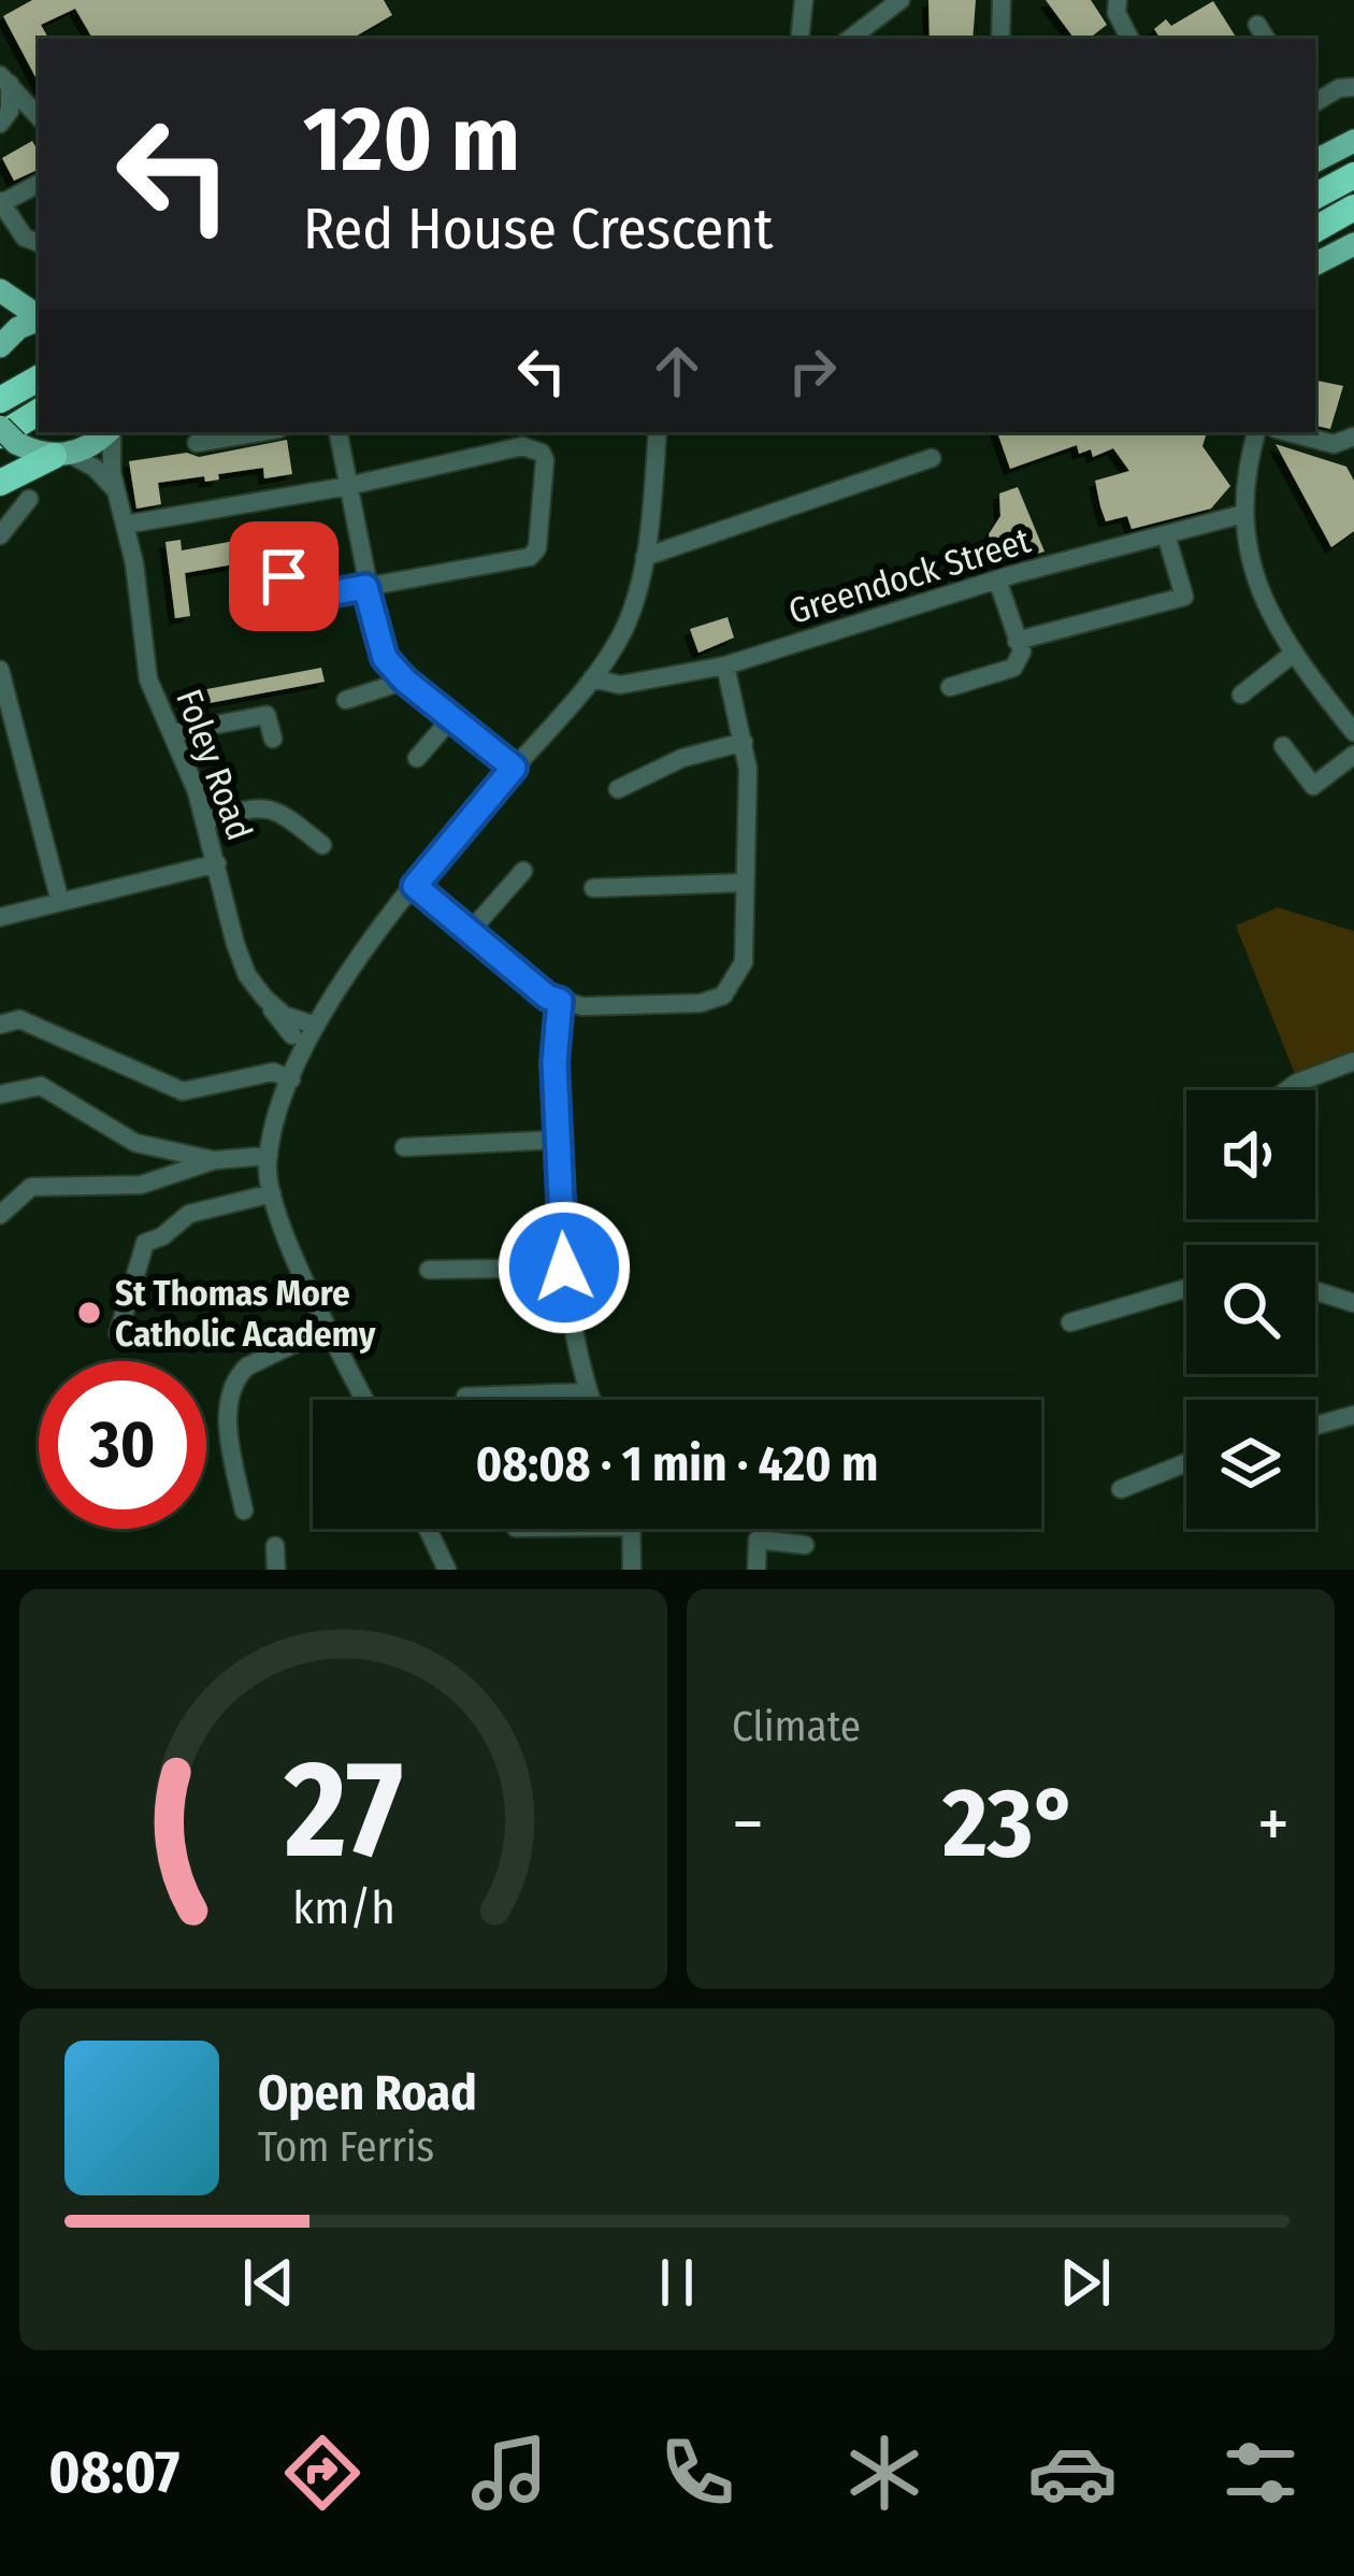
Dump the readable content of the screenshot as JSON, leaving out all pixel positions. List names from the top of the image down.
{
  "streets": {
    "street": ["Greendock Street", "Foley Road"]
  },
  "places": ["St Thomas More Catholic Academy"],
  "page": {
    "turn": ["120 m", "Red House Crescent"],
    "limit": "30",
    "trip": "08:08 · 1 min · 420 m",
    "tile": "Climate",
    "heat": ["−", "23°", "+"],
    "song": ["Open Road", "Tom Ferris"],
    "tabs": "08:07",
    "gauge": ["27", "km/h"]
  }
}
